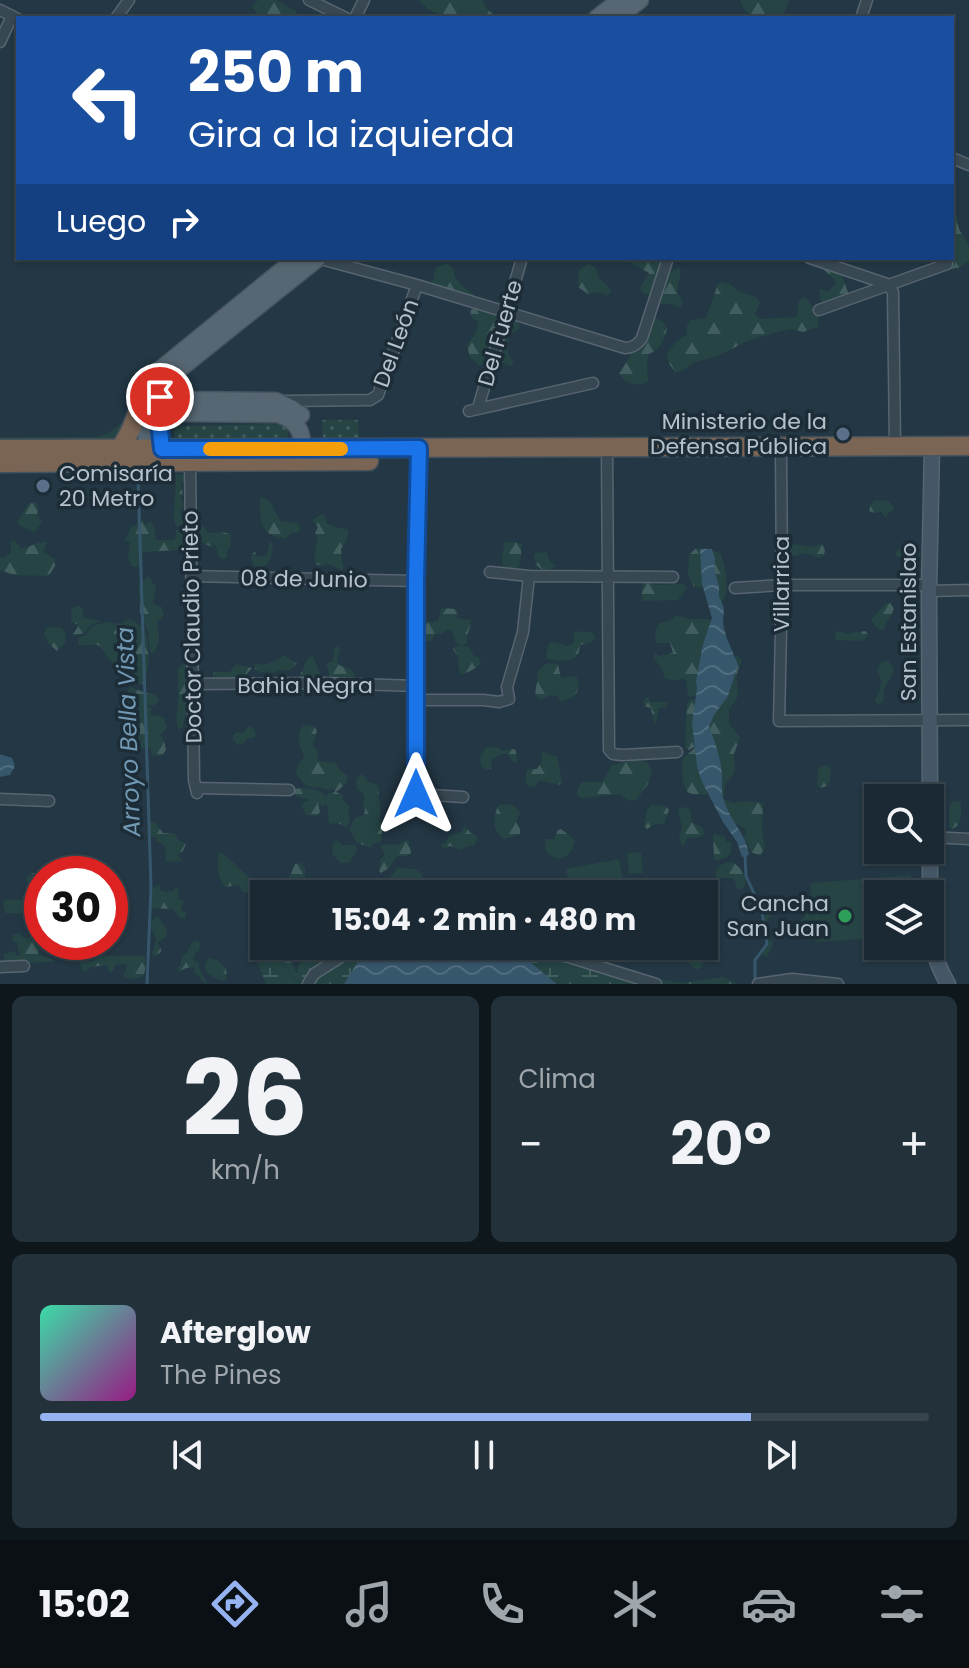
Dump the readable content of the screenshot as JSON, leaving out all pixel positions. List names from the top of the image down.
{
  "streets": {
    "main road": ["San Estanislao"],
    "street": [
      "Del Fuerte",
      "Del León",
      "08 de Junio",
      "Villarrica",
      "Doctor Claudio Prieto",
      "Bahia Negra"
    ]
  },
  "crossings": [
    ["08 de Junio", "Doctor Claudio Prieto"],
    ["Villarrica", "San Estanislao"],
    ["Doctor Claudio Prieto", "Bahia Negra"]
  ],
  "water": ["Arroyo Bella Vista"],
  "places": ["Ministerio de la Defensa Pública", "Comisaría 20 Metro", "Cancha San Juan"],
  "page": {
    "turn": ["250 m", "Gira a la izquierda"],
    "then": "Luego",
    "limit": "30",
    "trip": "15:04 · 2 min · 480 m",
    "tile": [
      ["26", "km/h"],
      "Clima"
    ],
    "heat": ["−", "20°", "+"],
    "song": ["Afterglow", "The Pines"],
    "tabs": "15:02"
  }
}
